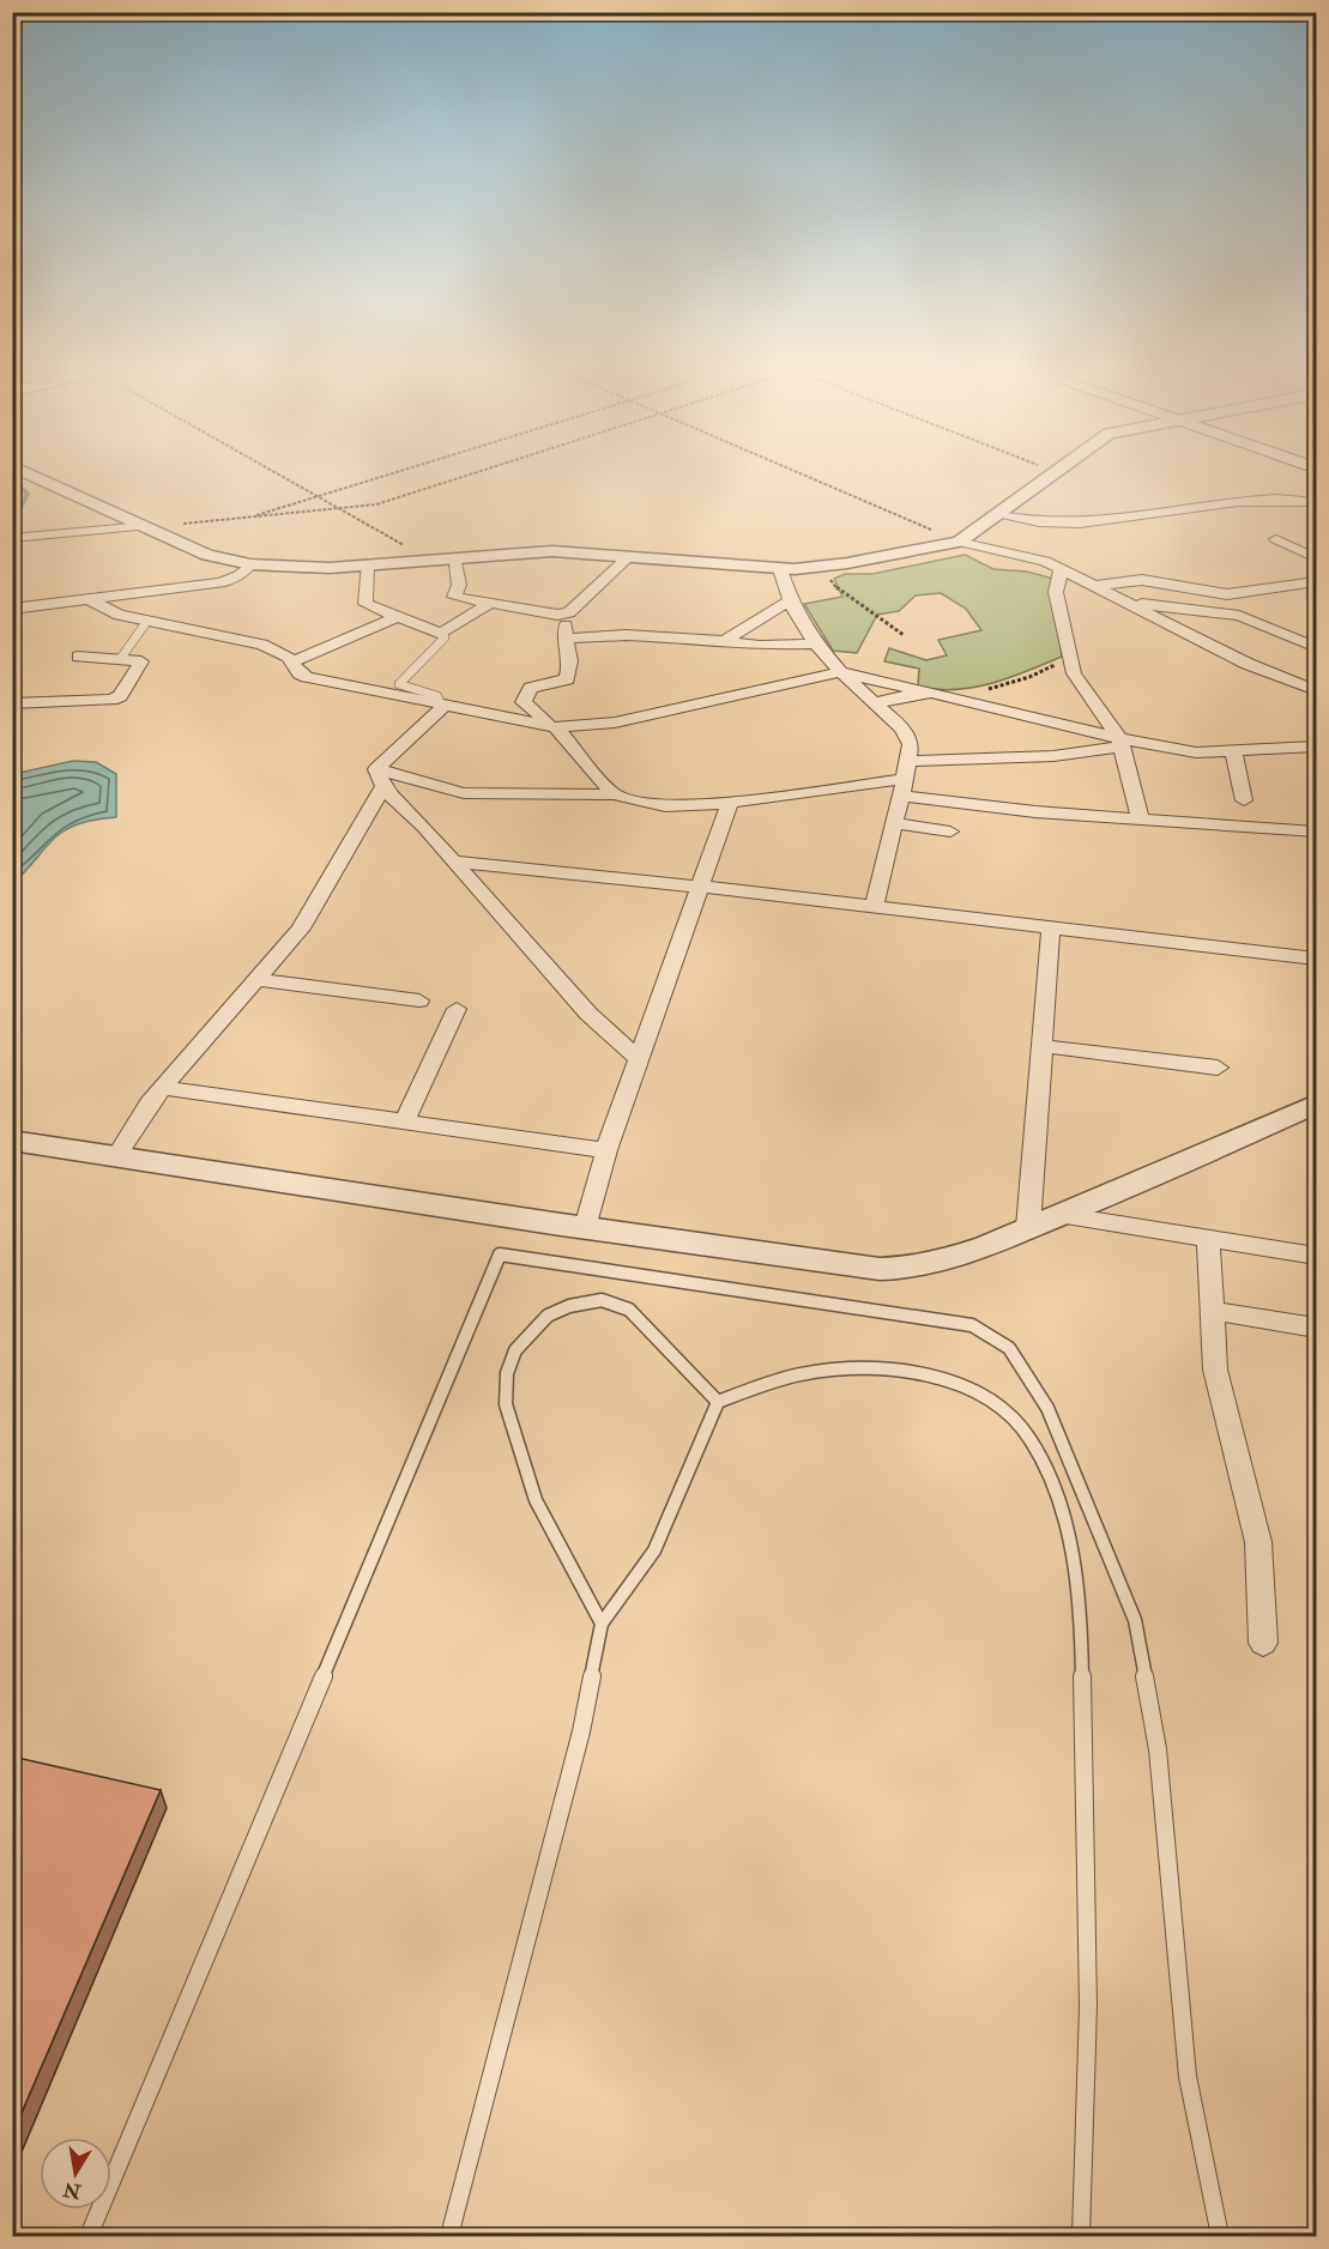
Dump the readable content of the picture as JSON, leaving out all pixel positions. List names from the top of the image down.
{
  "north": "bottom"
}
